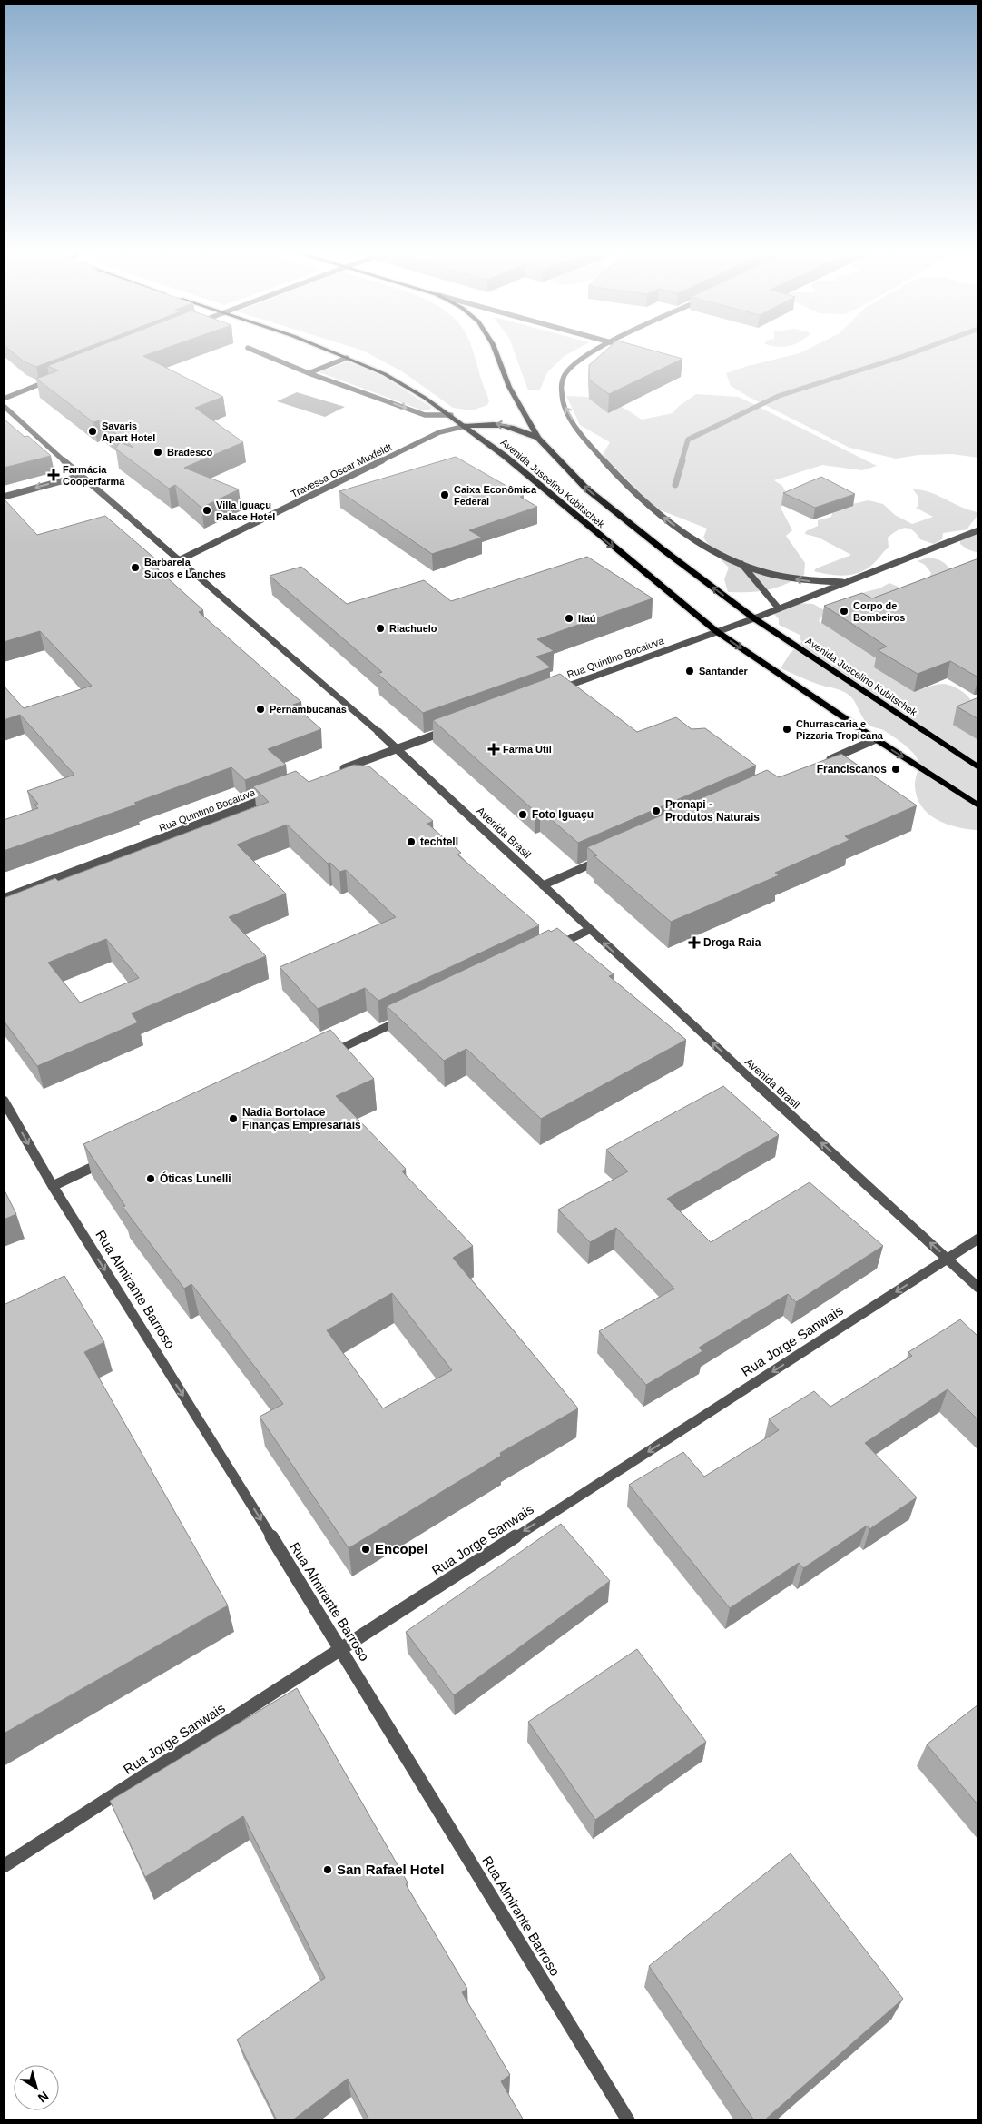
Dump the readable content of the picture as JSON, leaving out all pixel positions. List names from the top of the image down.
{
  "streets": {
    "main road": ["Avenida Juscelino Kubitschek"],
    "street": [
      "Travessa Oscar Muxfeldt",
      "Rua Quintino Bocaiuva",
      "Avenida Brasil",
      "Rua Almirante Barroso",
      "Rua Jorge Sanwais"
    ]
  },
  "crossings": [
    ["Travessa Oscar Muxfeldt", "Avenida Juscelino Kubitschek"],
    ["Travessa Oscar Muxfeldt", "Avenida Brasil"],
    ["Avenida Juscelino Kubitschek", "Rua Quintino Bocaiuva"],
    ["Avenida Brasil", "Rua Jorge Sanwais"],
    ["Rua Almirante Barroso", "Rua Jorge Sanwais"]
  ],
  "one_way": ["Avenida Brasil", "Rua Almirante Barroso", "Rua Jorge Sanwais"],
  "places": {
    "other": [
      "Savaris Apart Hotel",
      "Bradesco",
      "Caixa Econômica Federal",
      "Villa Iguaçu Palace Hotel",
      "Barbarela Sucos e Lanches",
      "Corpo de Bombeiros",
      "Itaú",
      "Riachuelo",
      "Santander",
      "Pernambucanas",
      "Churrascaria e Pizzaria Tropicana",
      "Franciscanos",
      "Pronapi - Produtos Naturais",
      "Foto Iguaçu",
      "techtell",
      "Nadia Bortolace Finanças Empresariais",
      "Óticas Lunelli",
      "Encopel",
      "San Rafael Hotel"
    ],
    "health": ["Farmácia Cooperfarma", "Farma Util", "Droga Raia"]
  },
  "north": "bottom right"
}
